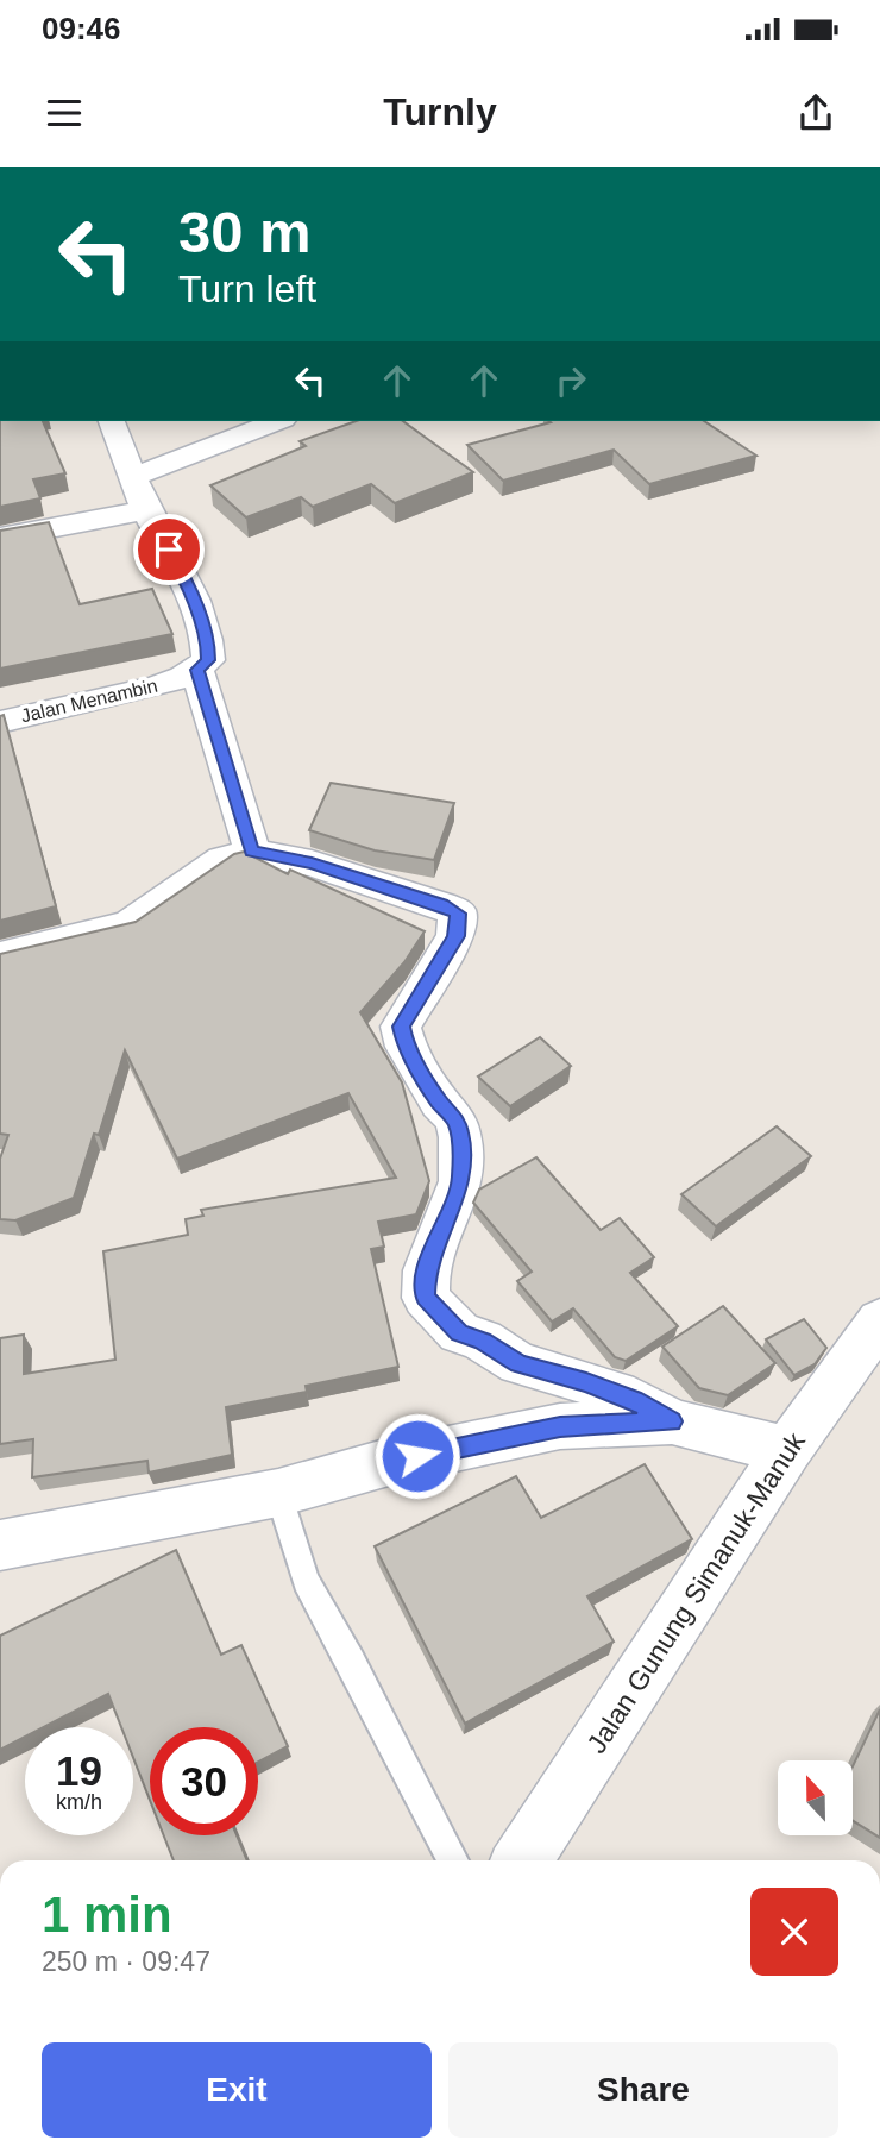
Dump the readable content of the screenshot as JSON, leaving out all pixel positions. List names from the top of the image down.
{
  "streets": {
    "street": ["Jalan Menambin", "Jalan Gunung Simanuk-Manuk"]
  },
  "north": "top",
  "page": {
    "status": "09:46",
    "header": "Turnly",
    "turn": ["30 m", "Turn left"],
    "speed": "19 km/h",
    "limit": "30",
    "heading": ["1 min", "250 m · 09:47"],
    "buttons": ["Exit", "Share"]
  }
}
